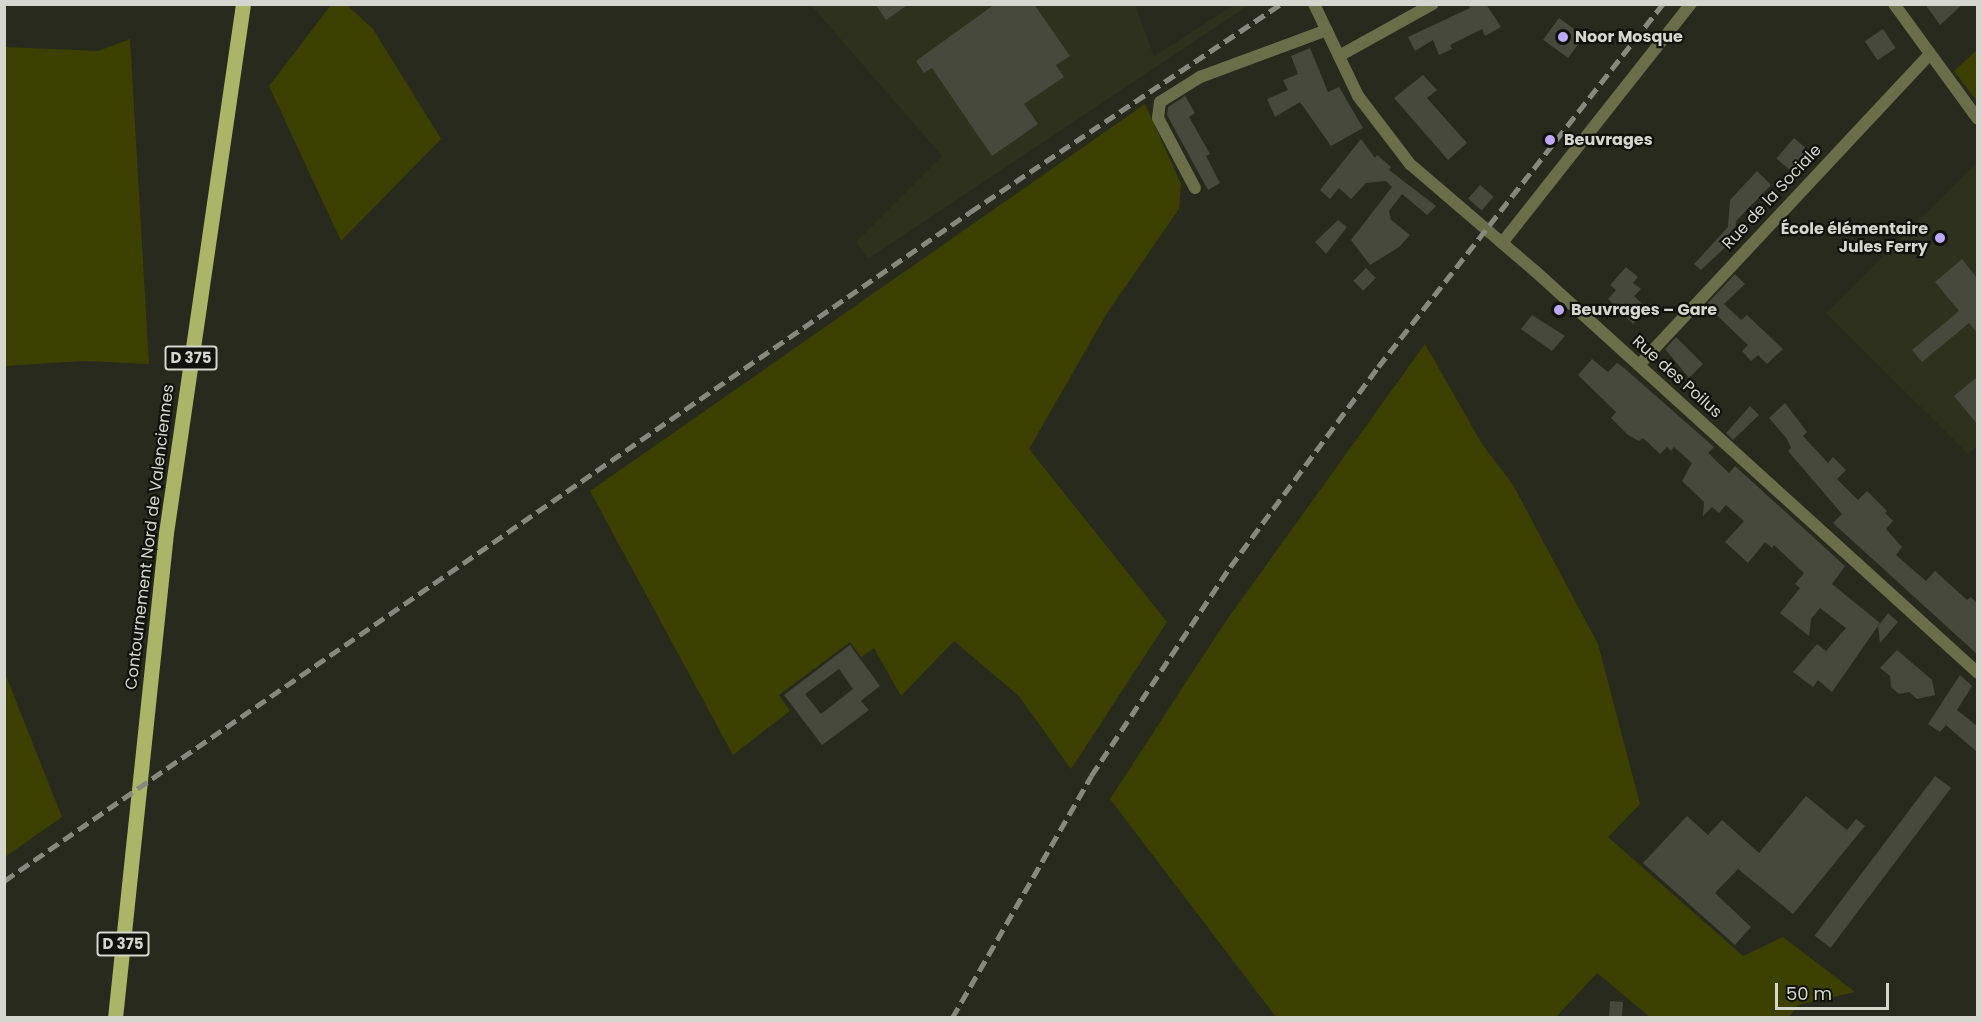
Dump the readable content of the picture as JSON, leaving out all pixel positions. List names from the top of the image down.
{
  "streets": {
    "main road": ["D 375", "Contournement Nord de Valenciennes"],
    "street": ["Rue de la Sociale", "Rue des Poilus"]
  },
  "crossings": [
    ["Rue de la Sociale", "Rue des Poilus"]
  ],
  "places": [
    "Noor Mosque",
    "Beuvrages",
    "École élémentaire Jules Ferry",
    "Beuvrages – Gare"
  ],
  "scale_bar": "50 m"
}
